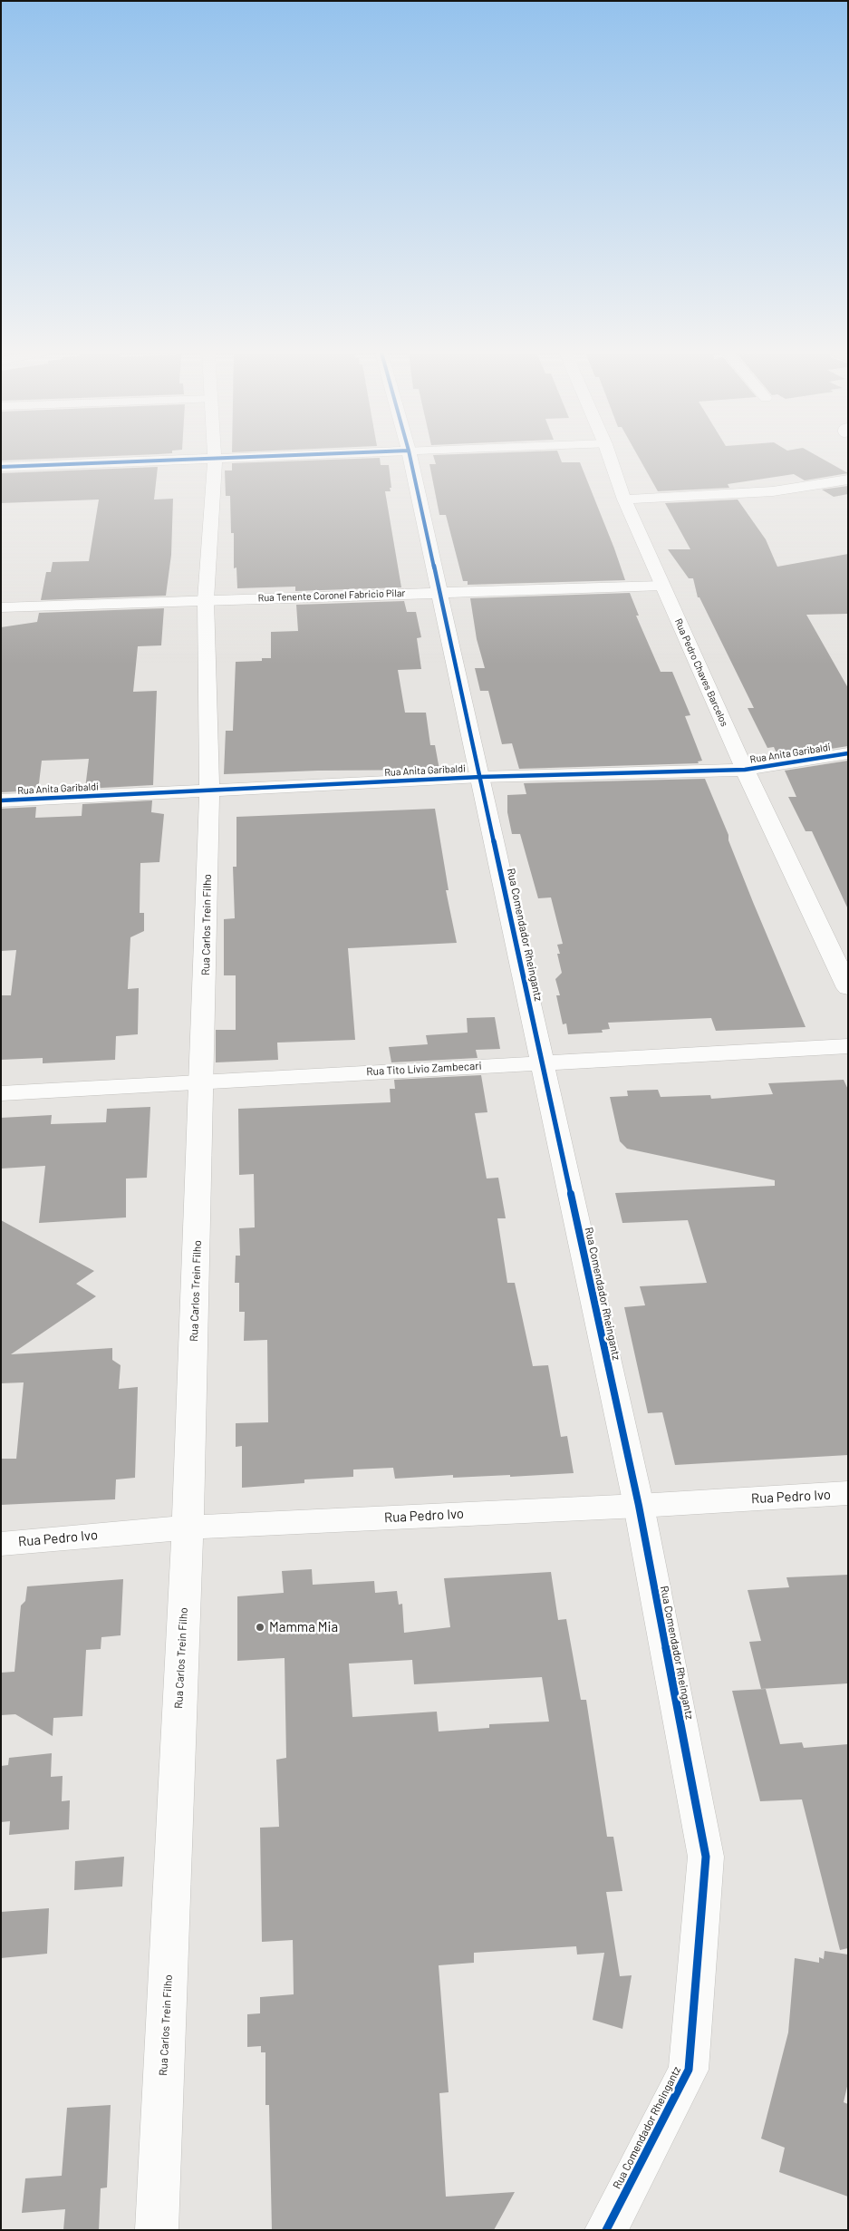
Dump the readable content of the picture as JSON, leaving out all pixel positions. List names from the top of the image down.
{
  "streets": {
    "street": [
      "Rua Tenente Coronel Fabricio Pilar",
      "Rua Pedro Chaves Barcelos",
      "Rua Anita Garibaldi",
      "Rua Carlos Trein Filho",
      "Rua Comendador Rheingantz",
      "Rua Tito Lívio Zambecari",
      "Rua Pedro Ivo"
    ]
  },
  "crossings": [
    ["Rua Tenente Coronel Fabricio Pilar", "Rua Pedro Chaves Barcelos"],
    ["Rua Tenente Coronel Fabricio Pilar", "Rua Carlos Trein Filho"],
    ["Rua Tenente Coronel Fabricio Pilar", "Rua Comendador Rheingantz"],
    ["Rua Pedro Chaves Barcelos", "Rua Anita Garibaldi"],
    ["Rua Anita Garibaldi", "Rua Carlos Trein Filho"],
    ["Rua Anita Garibaldi", "Rua Comendador Rheingantz"],
    ["Rua Carlos Trein Filho", "Rua Tito Lívio Zambecari"],
    ["Rua Carlos Trein Filho", "Rua Pedro Ivo"],
    ["Rua Comendador Rheingantz", "Rua Tito Lívio Zambecari"],
    ["Rua Comendador Rheingantz", "Rua Pedro Ivo"]
  ],
  "places": ["Mamma Mia"]
}
